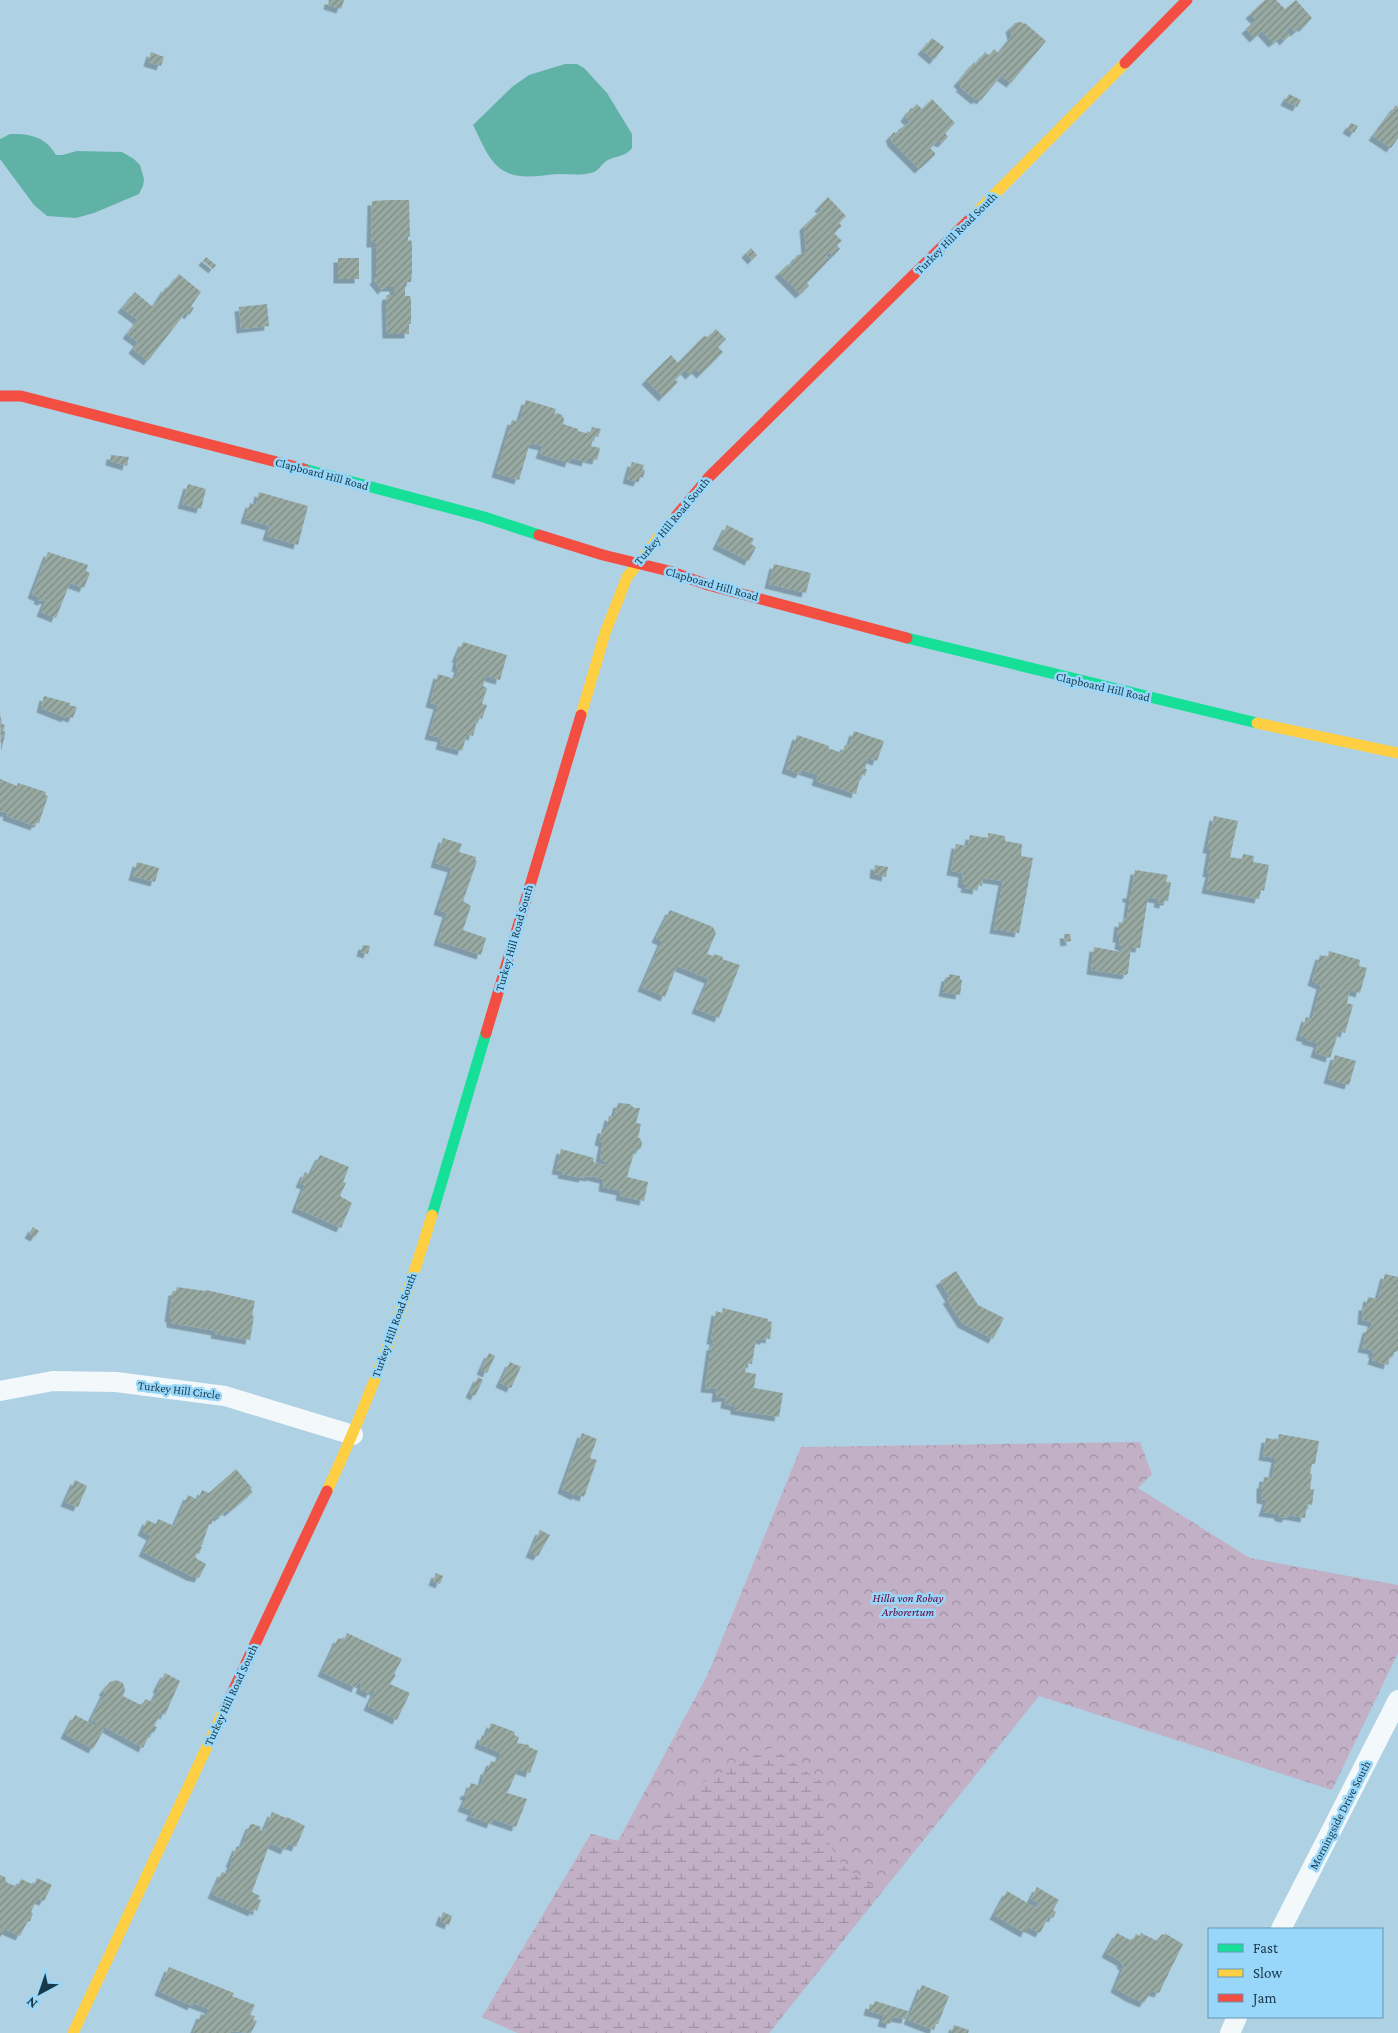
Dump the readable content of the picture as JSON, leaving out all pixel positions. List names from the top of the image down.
{
  "streets": {
    "street": [
      "Turkey Hill Road South",
      "Clapboard Hill Road",
      "Turkey Hill Circle",
      "Morningside Drive South"
    ]
  },
  "crossings": [
    ["Turkey Hill Road South", "Clapboard Hill Road"],
    ["Turkey Hill Road South", "Turkey Hill Circle"]
  ],
  "parks": ["Hilla von Robay Arborertum"],
  "legend": ["Fast", "Slow", "Jam"],
  "north": "bottom left"
}
